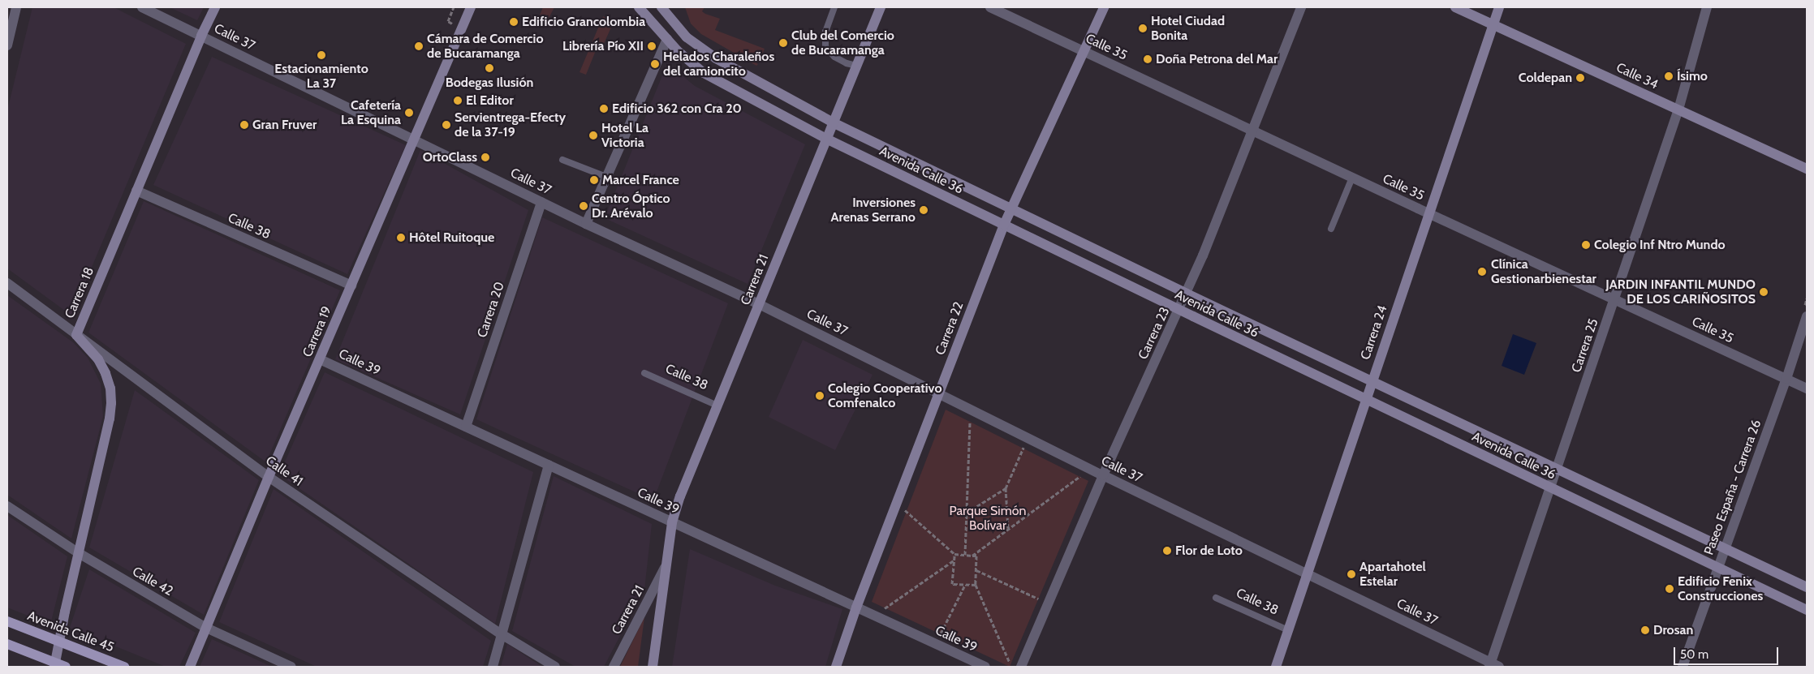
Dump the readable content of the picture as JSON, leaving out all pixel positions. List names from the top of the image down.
{
  "streets": {
    "main road": ["Avenida Calle 45"],
    "street": [
      "Calle 37",
      "Calle 35",
      "Calle 34",
      "Avenida Calle 36",
      "Calle 38",
      "Carrera 21",
      "Carrera 18",
      "Carrera 20",
      "Carrera 22",
      "Carrera 19",
      "Carrera 24",
      "Carrera 23",
      "Carrera 25",
      "Calle 39",
      "Calle 41",
      "Paseo España - Carrera 26",
      "Calle 42"
    ]
  },
  "crossings": [
    ["Calle 37", "Carrera 21"],
    ["Calle 37", "Carrera 18"],
    ["Calle 37", "Carrera 20"],
    ["Calle 37", "Carrera 22"],
    ["Calle 37", "Carrera 19"],
    ["Calle 37", "Carrera 24"],
    ["Calle 37", "Carrera 23"],
    ["Calle 37", "Carrera 25"],
    ["Calle 35", "Carrera 22"],
    ["Calle 35", "Carrera 24"],
    ["Calle 35", "Carrera 23"],
    ["Calle 35", "Carrera 25"],
    ["Calle 35", "Paseo España - Carrera 26"],
    ["Calle 34", "Carrera 24"],
    ["Calle 34", "Carrera 25"],
    ["Avenida Calle 36", "Carrera 21"],
    ["Avenida Calle 36", "Carrera 22"],
    ["Avenida Calle 36", "Carrera 24"],
    ["Avenida Calle 36", "Carrera 23"],
    ["Avenida Calle 36", "Carrera 25"],
    ["Avenida Calle 36", "Paseo España - Carrera 26"],
    ["Calle 38", "Carrera 21"],
    ["Calle 38", "Carrera 18"],
    ["Calle 38", "Carrera 19"],
    ["Calle 38", "Carrera 24"],
    ["Carrera 21", "Calle 39"],
    ["Carrera 18", "Calle 41"],
    ["Carrera 18", "Calle 42"],
    ["Carrera 18", "Avenida Calle 45"],
    ["Carrera 20", "Calle 39"],
    ["Carrera 22", "Calle 39"],
    ["Carrera 19", "Calle 39"],
    ["Carrera 19", "Calle 41"],
    ["Carrera 19", "Calle 42"]
  ],
  "parks": ["Parque Simón Bolívar"],
  "places": [
    "Edificio Grancolombia",
    "Hotel Ciudad Bonita",
    "Club del Comercio de Bucaramanga",
    "Cámara de Comercio de Bucaramanga",
    "Librería Pío XII",
    "Estacionamiento La 37",
    "Doña Petrona del Mar",
    "Helados Charaleños del camioncito",
    "Bodegas Ilusión",
    "Ísimo",
    "Coldepan",
    "El Editor",
    "Edificio 362 con Cra 20",
    "Cafetería La Esquina",
    "Gran Fruver",
    "Servientrega-Efecty de la 37-19",
    "Hotel La Victoria",
    "OrtoClass",
    "Marcel France",
    "Centro Óptico Dr. Arévalo",
    "Inversiones Arenas Serrano",
    "Hôtel Ruitoque",
    "Colegio Inf Ntro Mundo",
    "Clínica Gestionarbienestar",
    "JARDIN INFANTIL MUNDO DE LOS CARIÑOSITOS",
    "Colegio Cooperativo Comfenalco",
    "Flor de Loto",
    "Apartahotel Estelar",
    "Edificio Fenix Construcciones",
    "Drosan"
  ],
  "scale_bar": "50 m"
}
